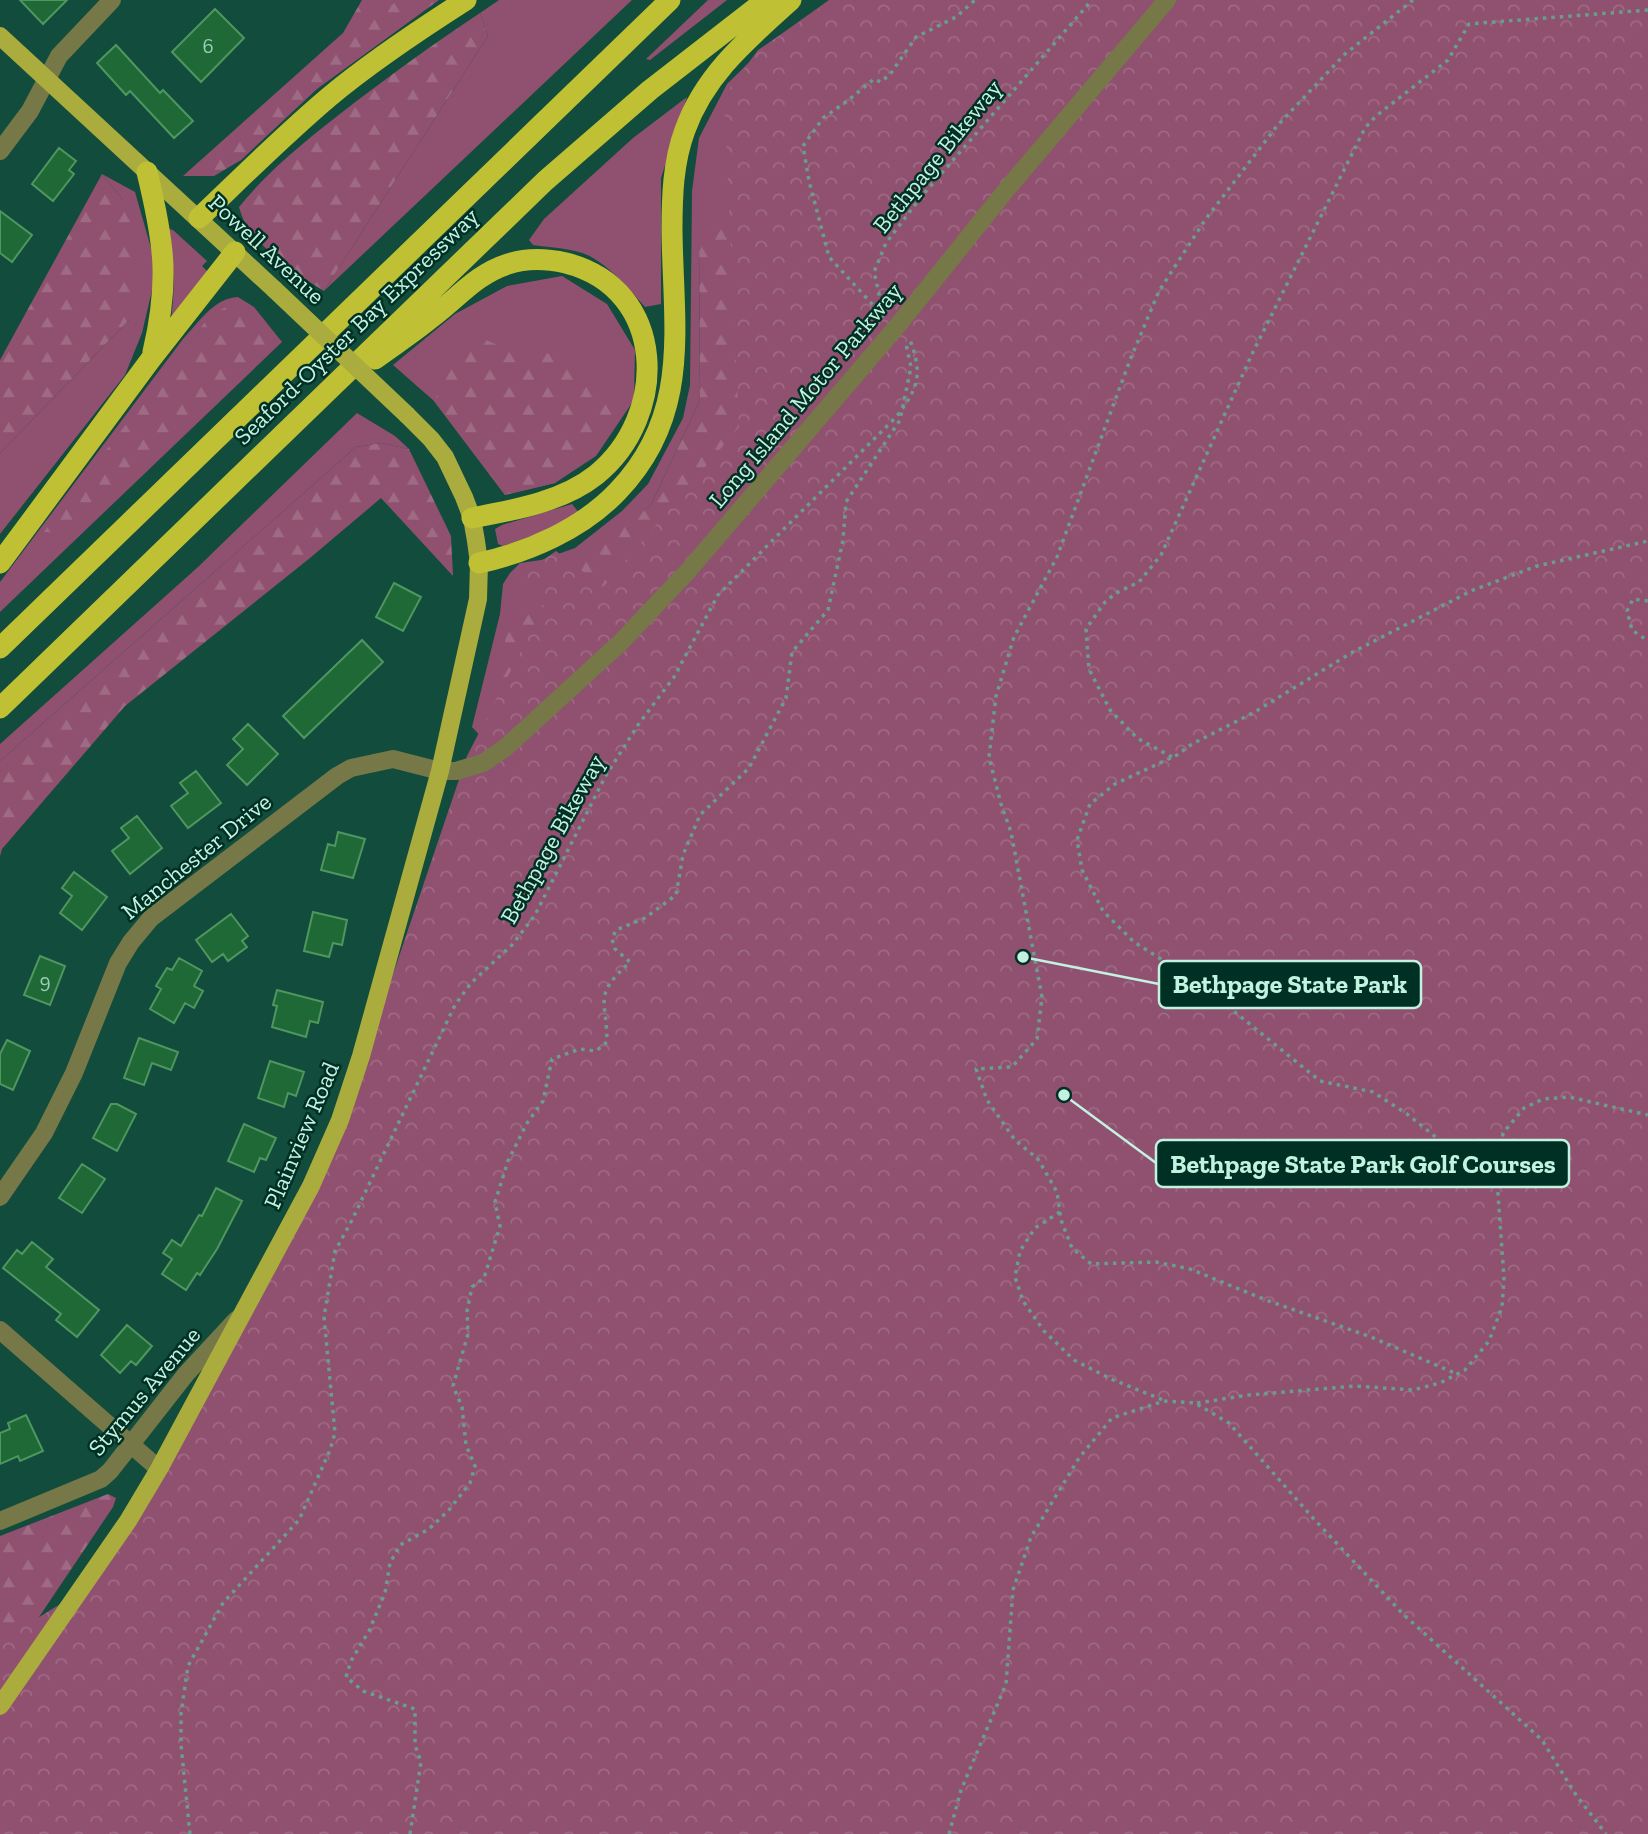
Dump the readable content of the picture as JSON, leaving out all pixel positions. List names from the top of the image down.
{
  "streets": {
    "highway": ["Seaford-Oyster Bay Expressway"],
    "main road": ["Powell Avenue", "Plainview Road"],
    "street": ["Long Island Motor Parkway", "Manchester Drive", "Stymus Avenue"],
    "path": ["Bethpage Bikeway"]
  },
  "crossings": [
    ["Bethpage Bikeway", "Long Island Motor Parkway"],
    ["Powell Avenue", "Plainview Road"],
    ["Long Island Motor Parkway", "Manchester Drive"],
    ["Long Island Motor Parkway", "Plainview Road"],
    ["Manchester Drive", "Plainview Road"],
    ["Plainview Road", "Stymus Avenue"]
  ],
  "places": ["Bethpage State Park", "Bethpage State Park Golf Courses"],
  "house_numbers": ["6", "9"]
}
